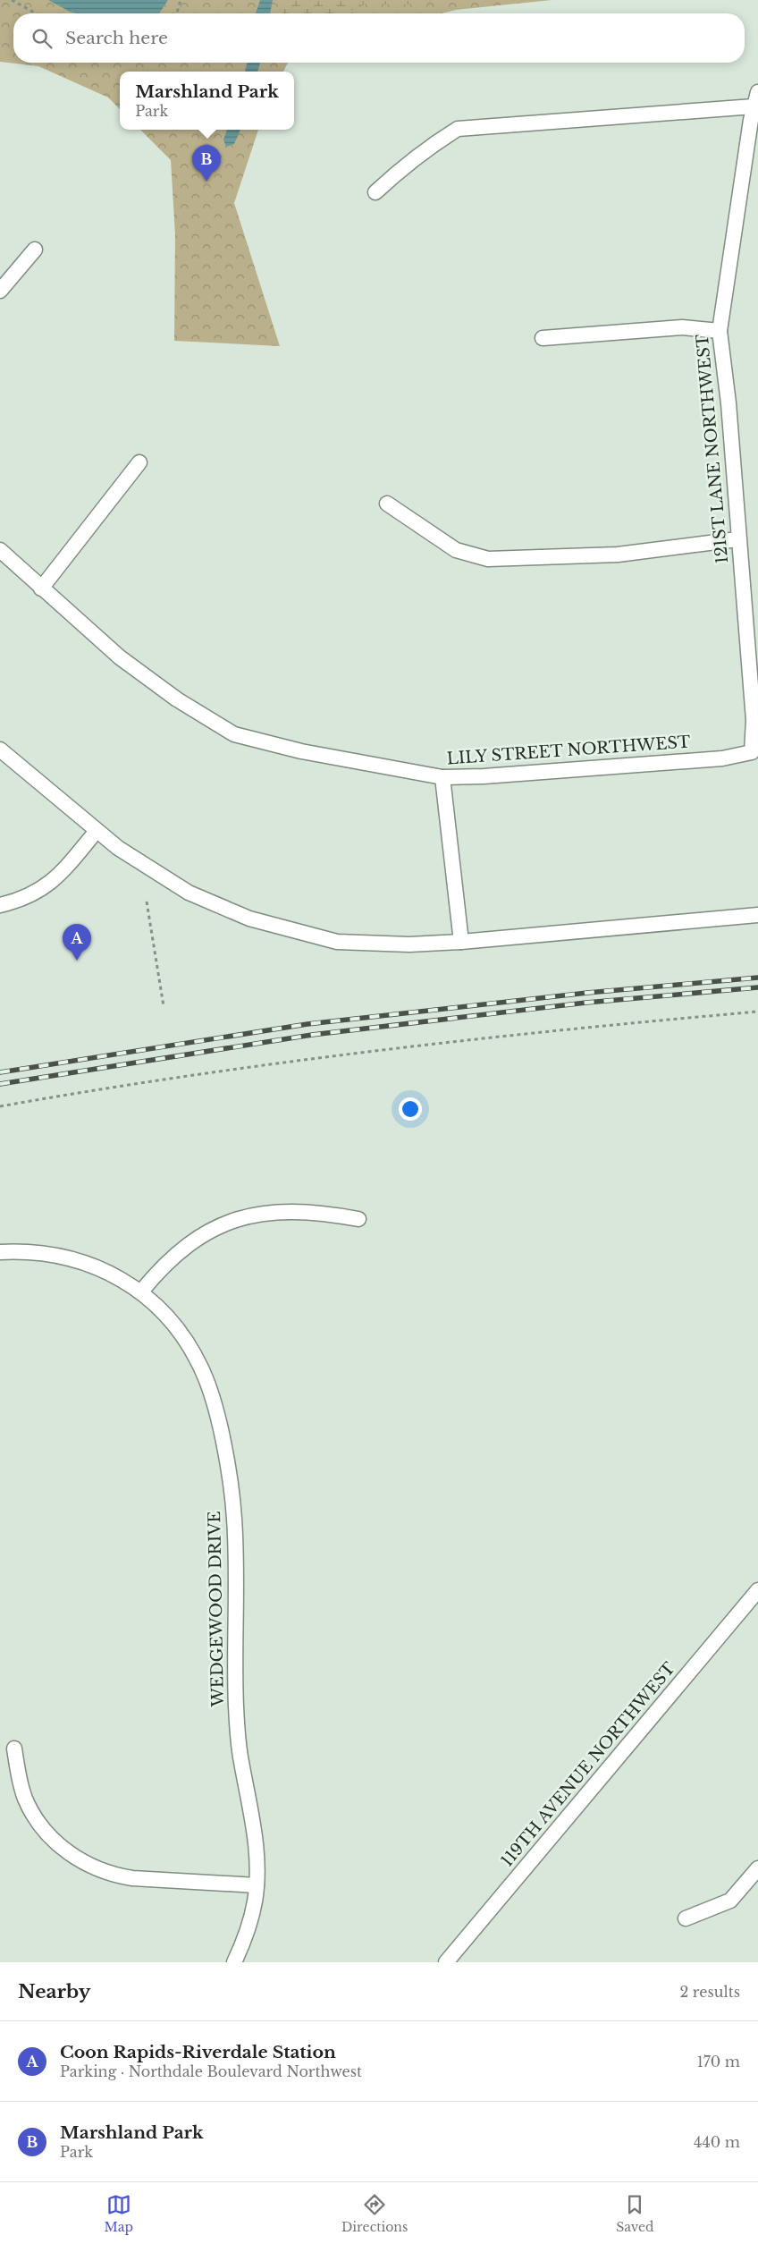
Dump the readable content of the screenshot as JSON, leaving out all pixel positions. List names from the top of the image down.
{
  "streets": {
    "street": [
      "121ST LANE NORTHWEST",
      "LILY STREET NORTHWEST",
      "WEDGEWOOD DRIVE",
      "119TH AVENUE NORTHWEST"
    ]
  },
  "crossings": [
    ["121ST LANE NORTHWEST", "LILY STREET NORTHWEST"]
  ],
  "page": {
    "search": "Search here",
    "popup": ["Marshland Park", "Park"],
    "pins": ["B", "A"],
    "heading": ["Nearby", "2 results"],
    "list": [
      {
        "mark": "A",
        "name": "Coon Rapids-Riverdale Station",
        "note": "Parking · Northdale Boulevard Northwest",
        "value": "170 m"
      },
      {
        "mark": "B",
        "name": "Marshland Park",
        "note": "Park",
        "value": "440 m"
      }
    ],
    "nav": ["Map", "Directions", "Saved"]
  }
}
